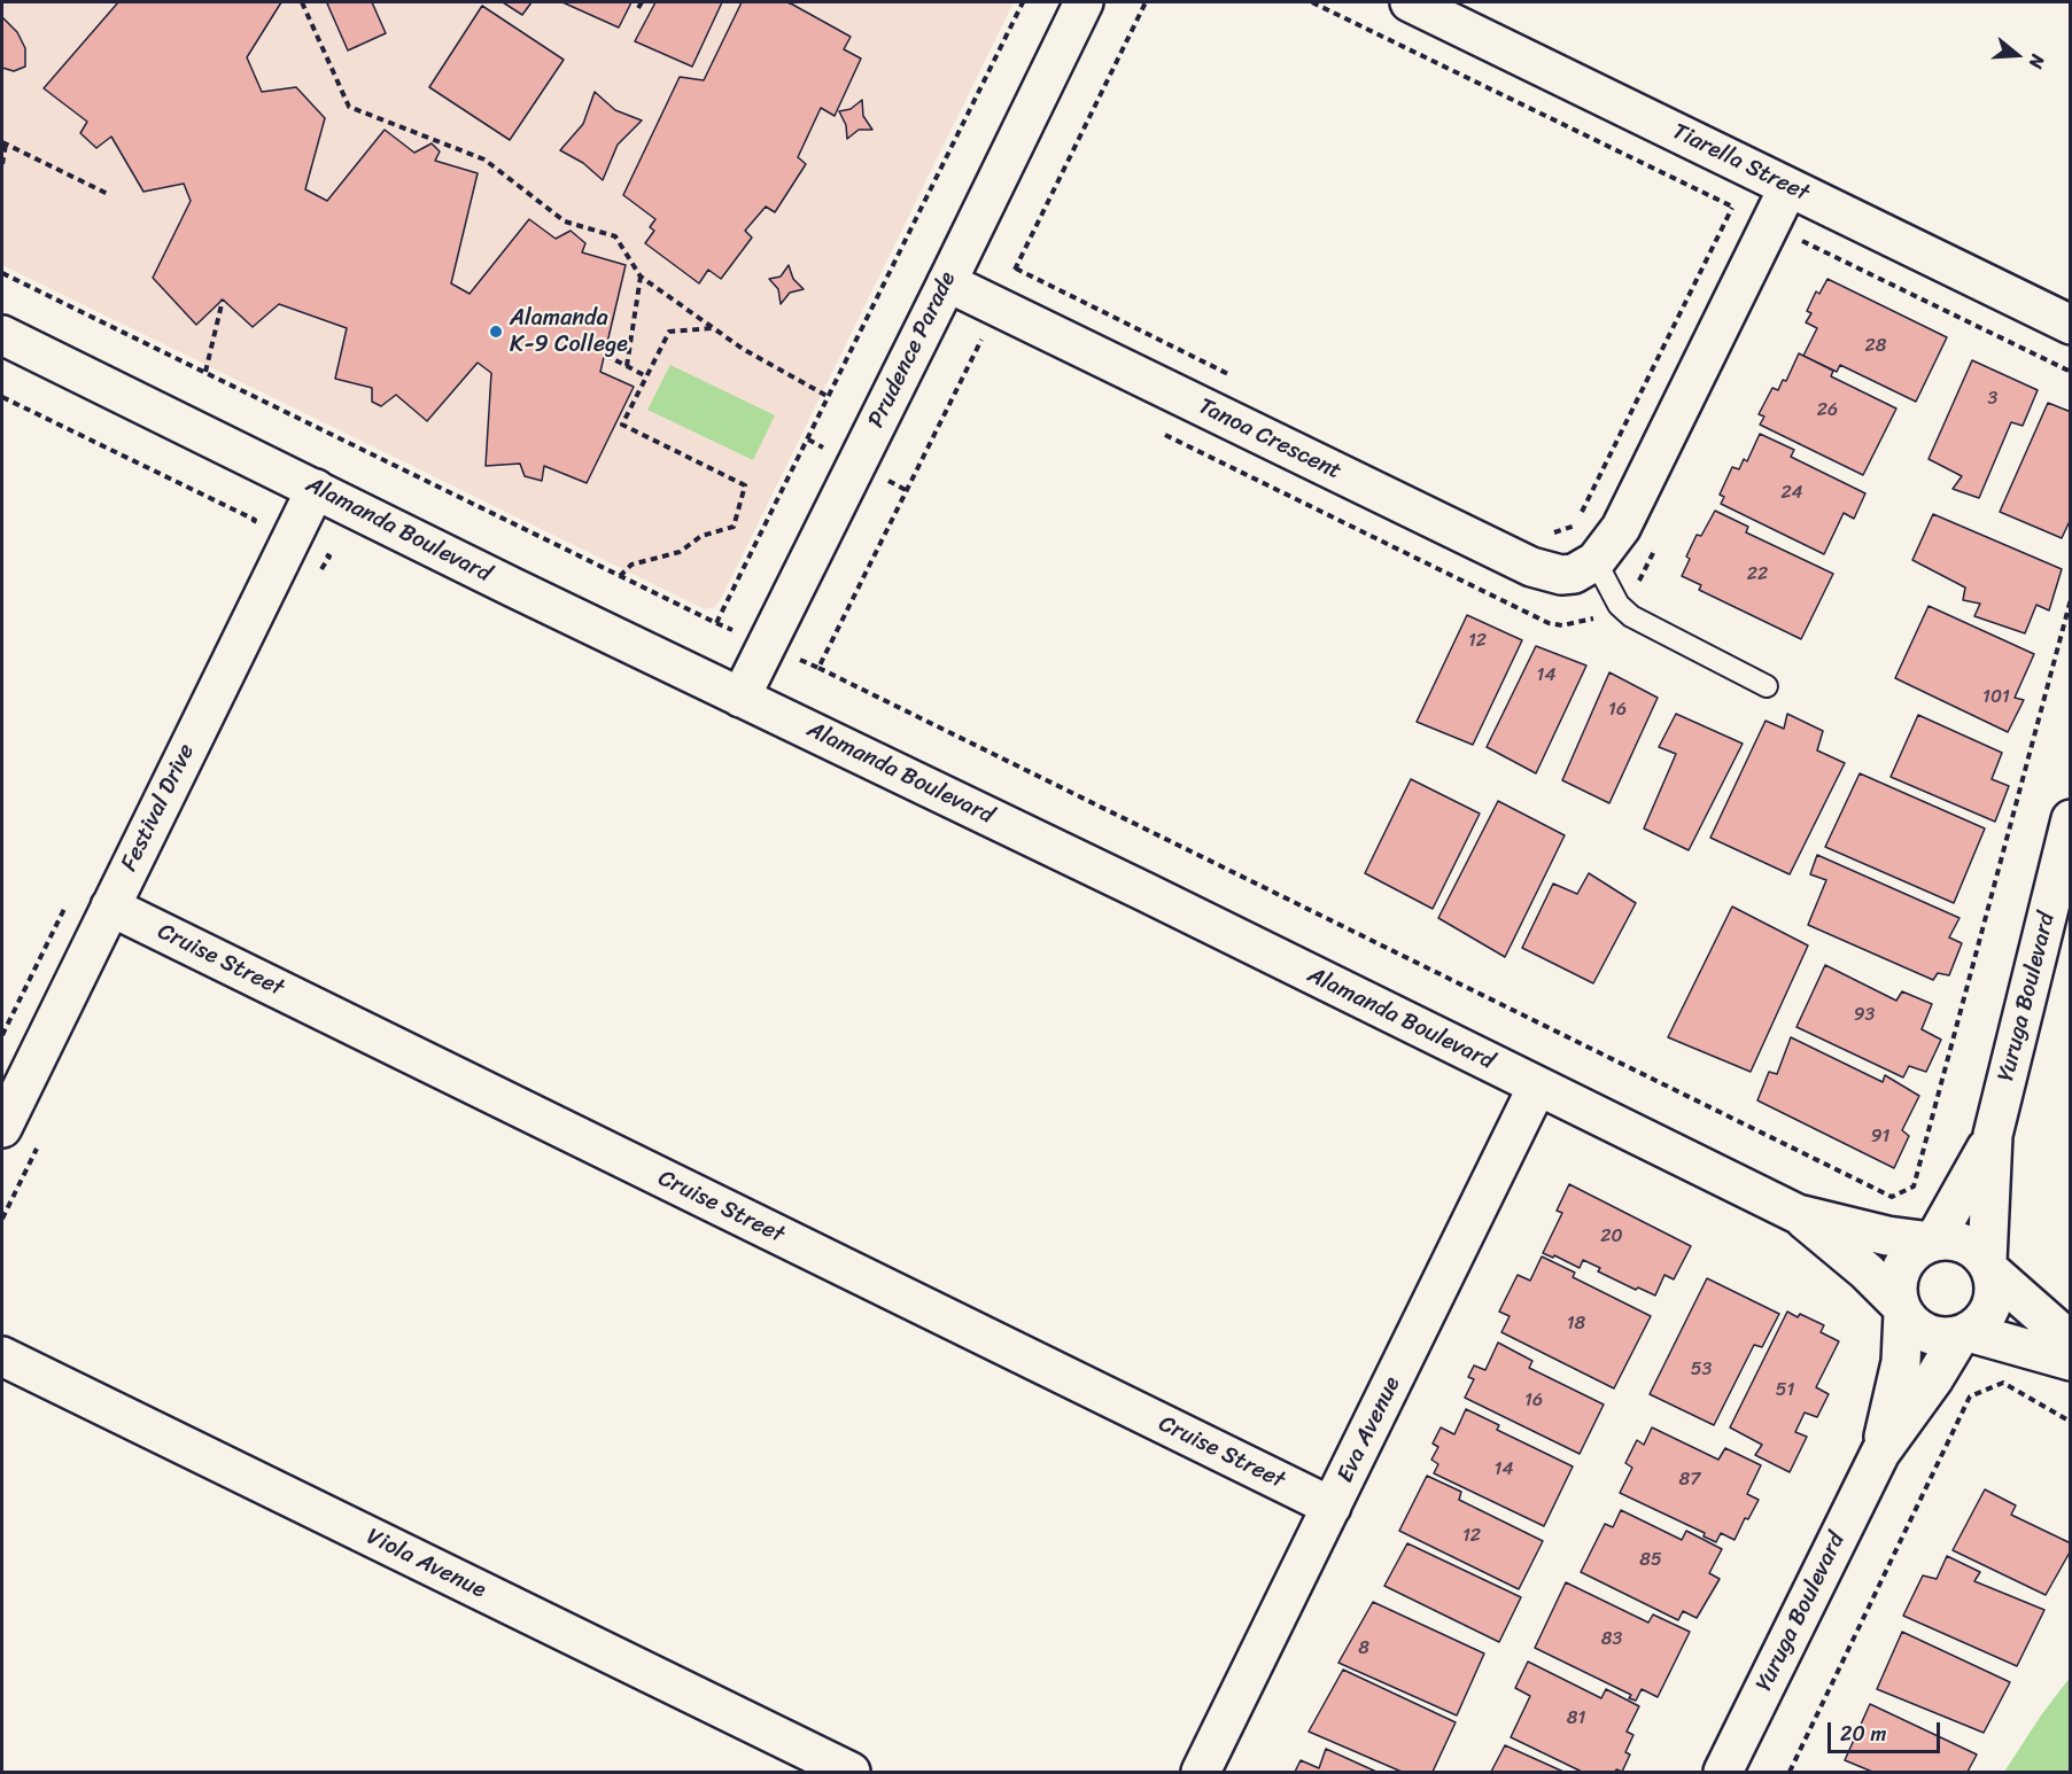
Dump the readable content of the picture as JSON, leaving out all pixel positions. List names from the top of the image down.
{
  "streets": {
    "street": [
      "Tiarella Street",
      "Prudence Parade",
      "Tanoa Crescent",
      "Alamanda Boulevard",
      "Festival Drive",
      "Cruise Street",
      "Yuruga Boulevard",
      "Eva Avenue",
      "Viola Avenue"
    ]
  },
  "crossings": [
    ["Tiarella Street", "Tanoa Crescent"],
    ["Prudence Parade", "Tanoa Crescent"],
    ["Prudence Parade", "Alamanda Boulevard"],
    ["Alamanda Boulevard", "Festival Drive"],
    ["Alamanda Boulevard", "Yuruga Boulevard"],
    ["Alamanda Boulevard", "Eva Avenue"],
    ["Festival Drive", "Cruise Street"],
    ["Cruise Street", "Eva Avenue"]
  ],
  "places": ["Alamanda K-9 College"],
  "house_numbers": [
    "28",
    "3",
    "26",
    "24",
    "22",
    "12",
    "14",
    "101",
    "16",
    "93",
    "91",
    "20",
    "18",
    "53",
    "51",
    "16",
    "14",
    "87",
    "12",
    "85",
    "83",
    "8",
    "81"
  ],
  "scale_bar": "20 m",
  "north": "right"
}
